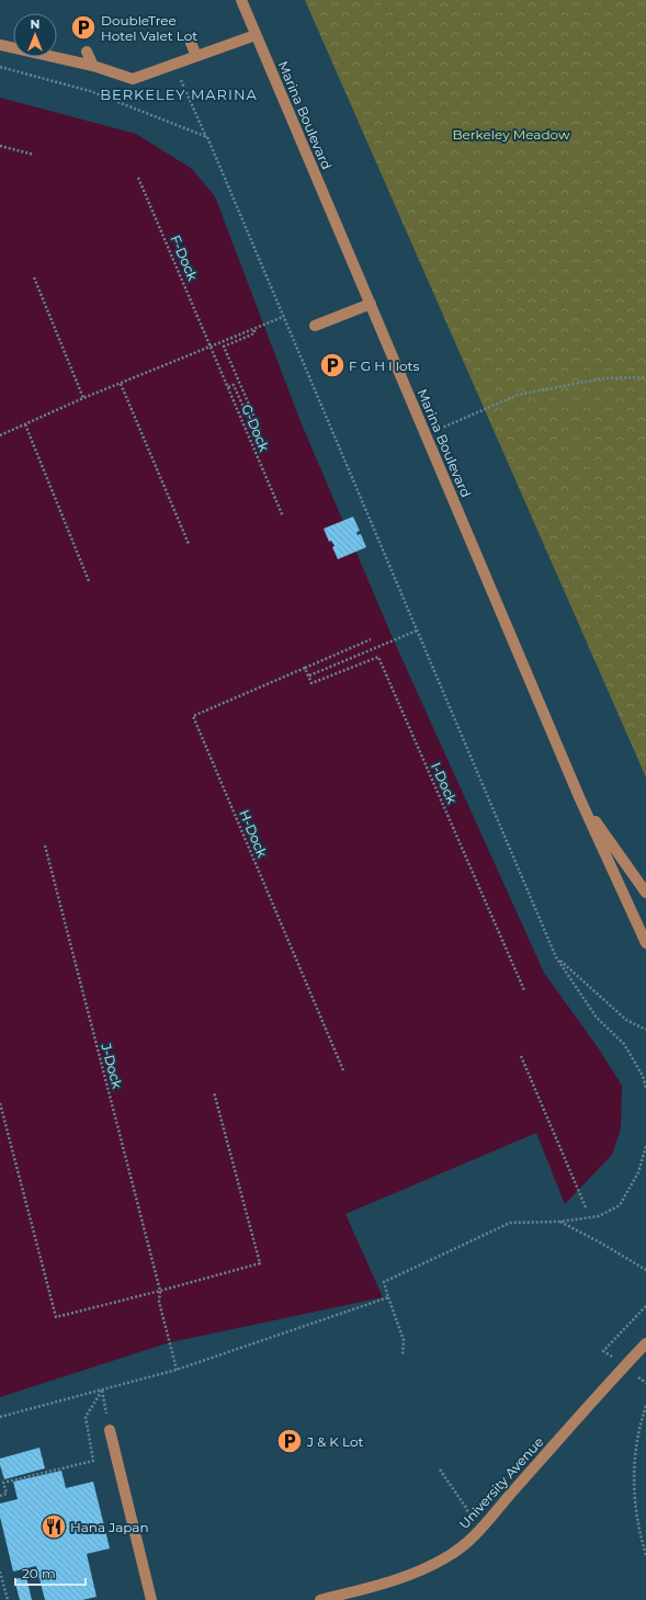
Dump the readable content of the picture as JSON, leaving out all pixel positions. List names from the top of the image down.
{
  "streets": {
    "street": ["Marina Boulevard", "University Avenue"],
    "path": [
      "F-Dock",
      "G-Dock",
      "I-Dock",
      "H-Dock",
      "J-Dock"
    ]
  },
  "crossings": [
    ["F-Dock", "G-Dock"]
  ],
  "districts": ["BERKELEY MARINA"],
  "parks": ["Berkeley Meadow"],
  "places": {
    "parking": ["DoubleTree Hotel Valet Lot", "F G H I lots", "J & K Lot"],
    "restaurant": ["Hana Japan"]
  },
  "scale_bar": "20 m",
  "north": "top"
}
